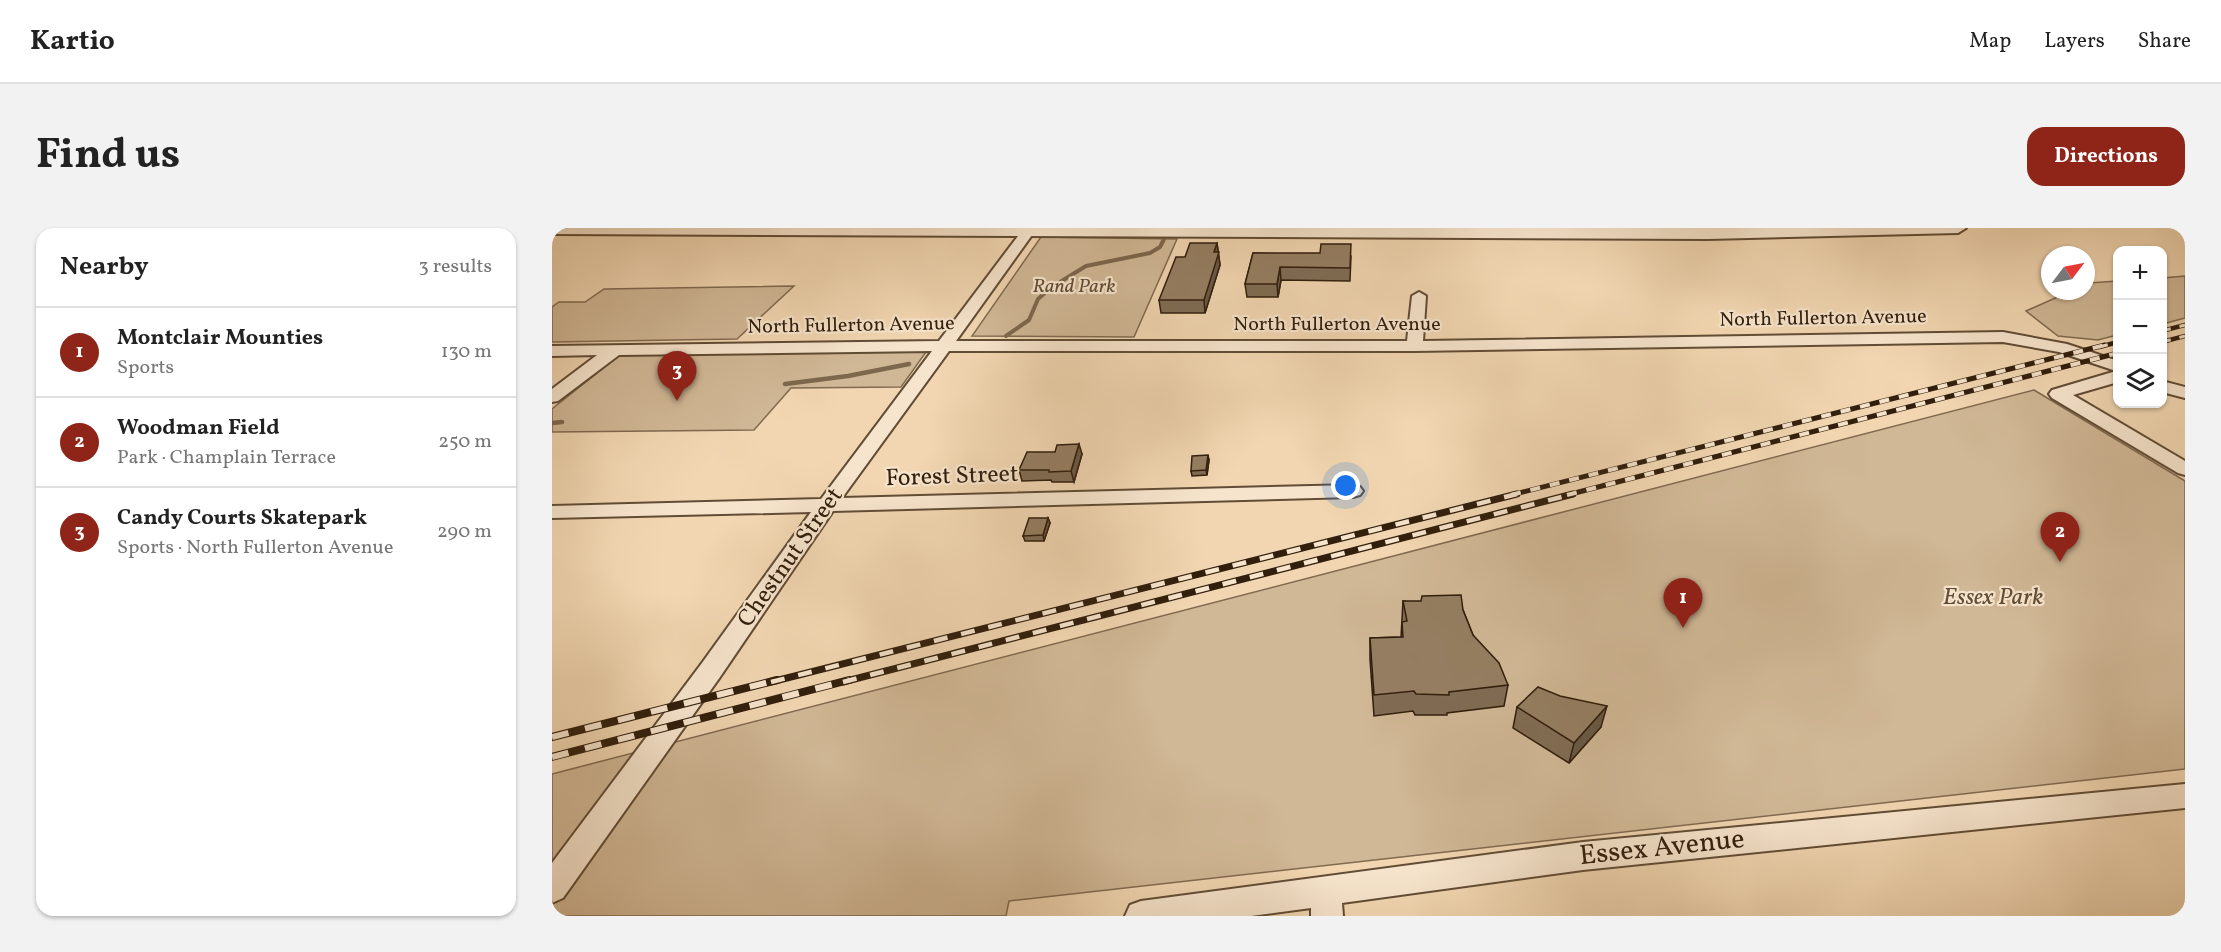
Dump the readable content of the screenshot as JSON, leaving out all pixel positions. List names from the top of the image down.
{
  "streets": {
    "street": [
      "North Fullerton Avenue",
      "Forest Street",
      "Chestnut Street",
      "Essex Avenue"
    ]
  },
  "crossings": [
    ["North Fullerton Avenue", "Chestnut Street"],
    ["Forest Street", "Chestnut Street"]
  ],
  "parks": ["Rand Park", "Essex Park"],
  "north": "top right",
  "page": {
    "header": "Kartio",
    "nav": ["Map", "Layers", "Share"],
    "title": "Find us",
    "buttons": "Directions",
    "heading": ["Nearby", "3 results"],
    "map_buttons": ["+", "−"],
    "list": [
      {
        "mark": "1",
        "name": "Montclair Mounties",
        "note": "Sports",
        "value": "130 m"
      },
      {
        "mark": "2",
        "name": "Woodman Field",
        "note": "Park · Champlain Terrace",
        "value": "250 m"
      },
      {
        "mark": "3",
        "name": "Candy Courts Skatepark",
        "note": "Sports · North Fullerton Avenue",
        "value": "290 m"
      }
    ],
    "pins": ["3", "2", "1"]
  }
}
